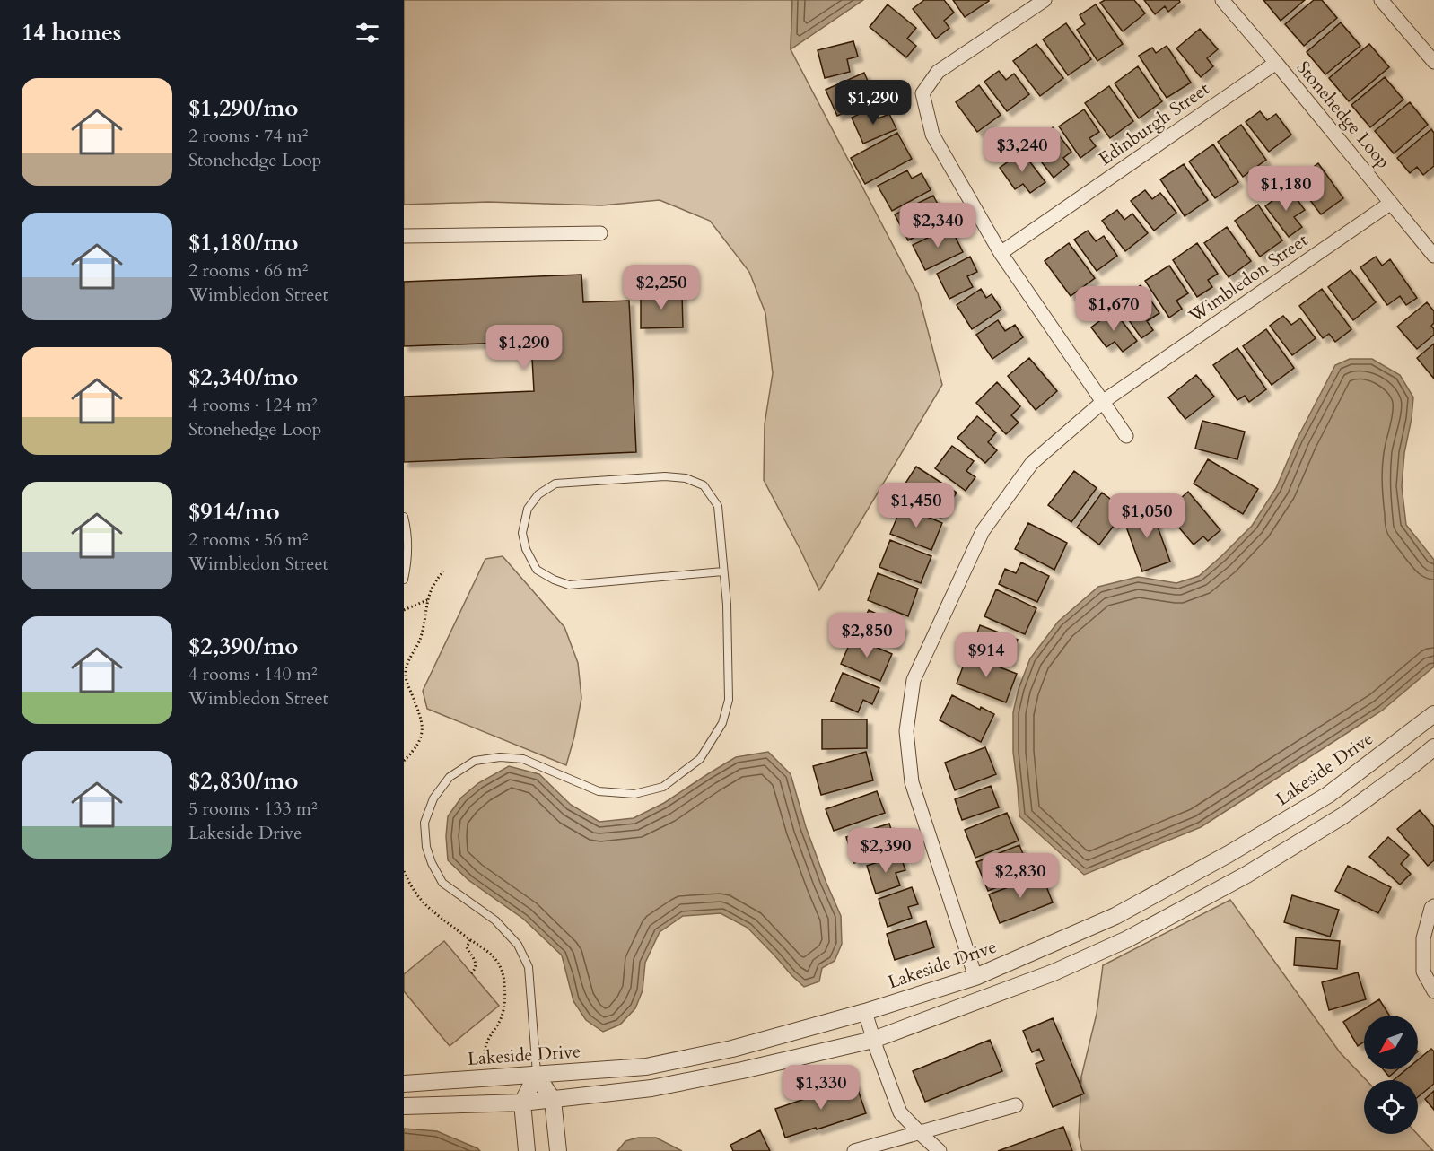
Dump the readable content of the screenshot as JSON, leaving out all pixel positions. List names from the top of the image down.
{
  "streets": {
    "street": [
      "Stonehedge Loop",
      "Edinburgh Street",
      "Wimbledon Street",
      "Lakeside Drive"
    ]
  },
  "crossings": [
    ["Stonehedge Loop", "Edinburgh Street"],
    ["Stonehedge Loop", "Wimbledon Street"],
    ["Wimbledon Street", "Lakeside Drive"]
  ],
  "north": "bottom left",
  "page": {
    "heading": "14 homes",
    "list": [
      {
        "name": "$1,290/mo",
        "note": "2 rooms · 74 m² · Stonehedge Loop"
      },
      {
        "name": "$1,180/mo",
        "note": "2 rooms · 66 m² · Wimbledon Street"
      },
      {
        "name": "$2,340/mo",
        "note": "4 rooms · 124 m² · Stonehedge Loop"
      },
      {
        "name": "$914/mo",
        "note": "2 rooms · 56 m² · Wimbledon Street"
      },
      {
        "name": "$2,390/mo",
        "note": "4 rooms · 140 m² · Wimbledon Street"
      },
      {
        "name": "$2,830/mo",
        "note": "5 rooms · 133 m² · Lakeside Drive"
      }
    ],
    "price": [
      "$1,290",
      "$3,240",
      "$1,180",
      "$2,340",
      "$2,250",
      "$1,670",
      "$1,290",
      "$1,450",
      "$1,050",
      "$2,850",
      "$914",
      "$2,390",
      "$2,830",
      "$1,330"
    ]
  }
}
